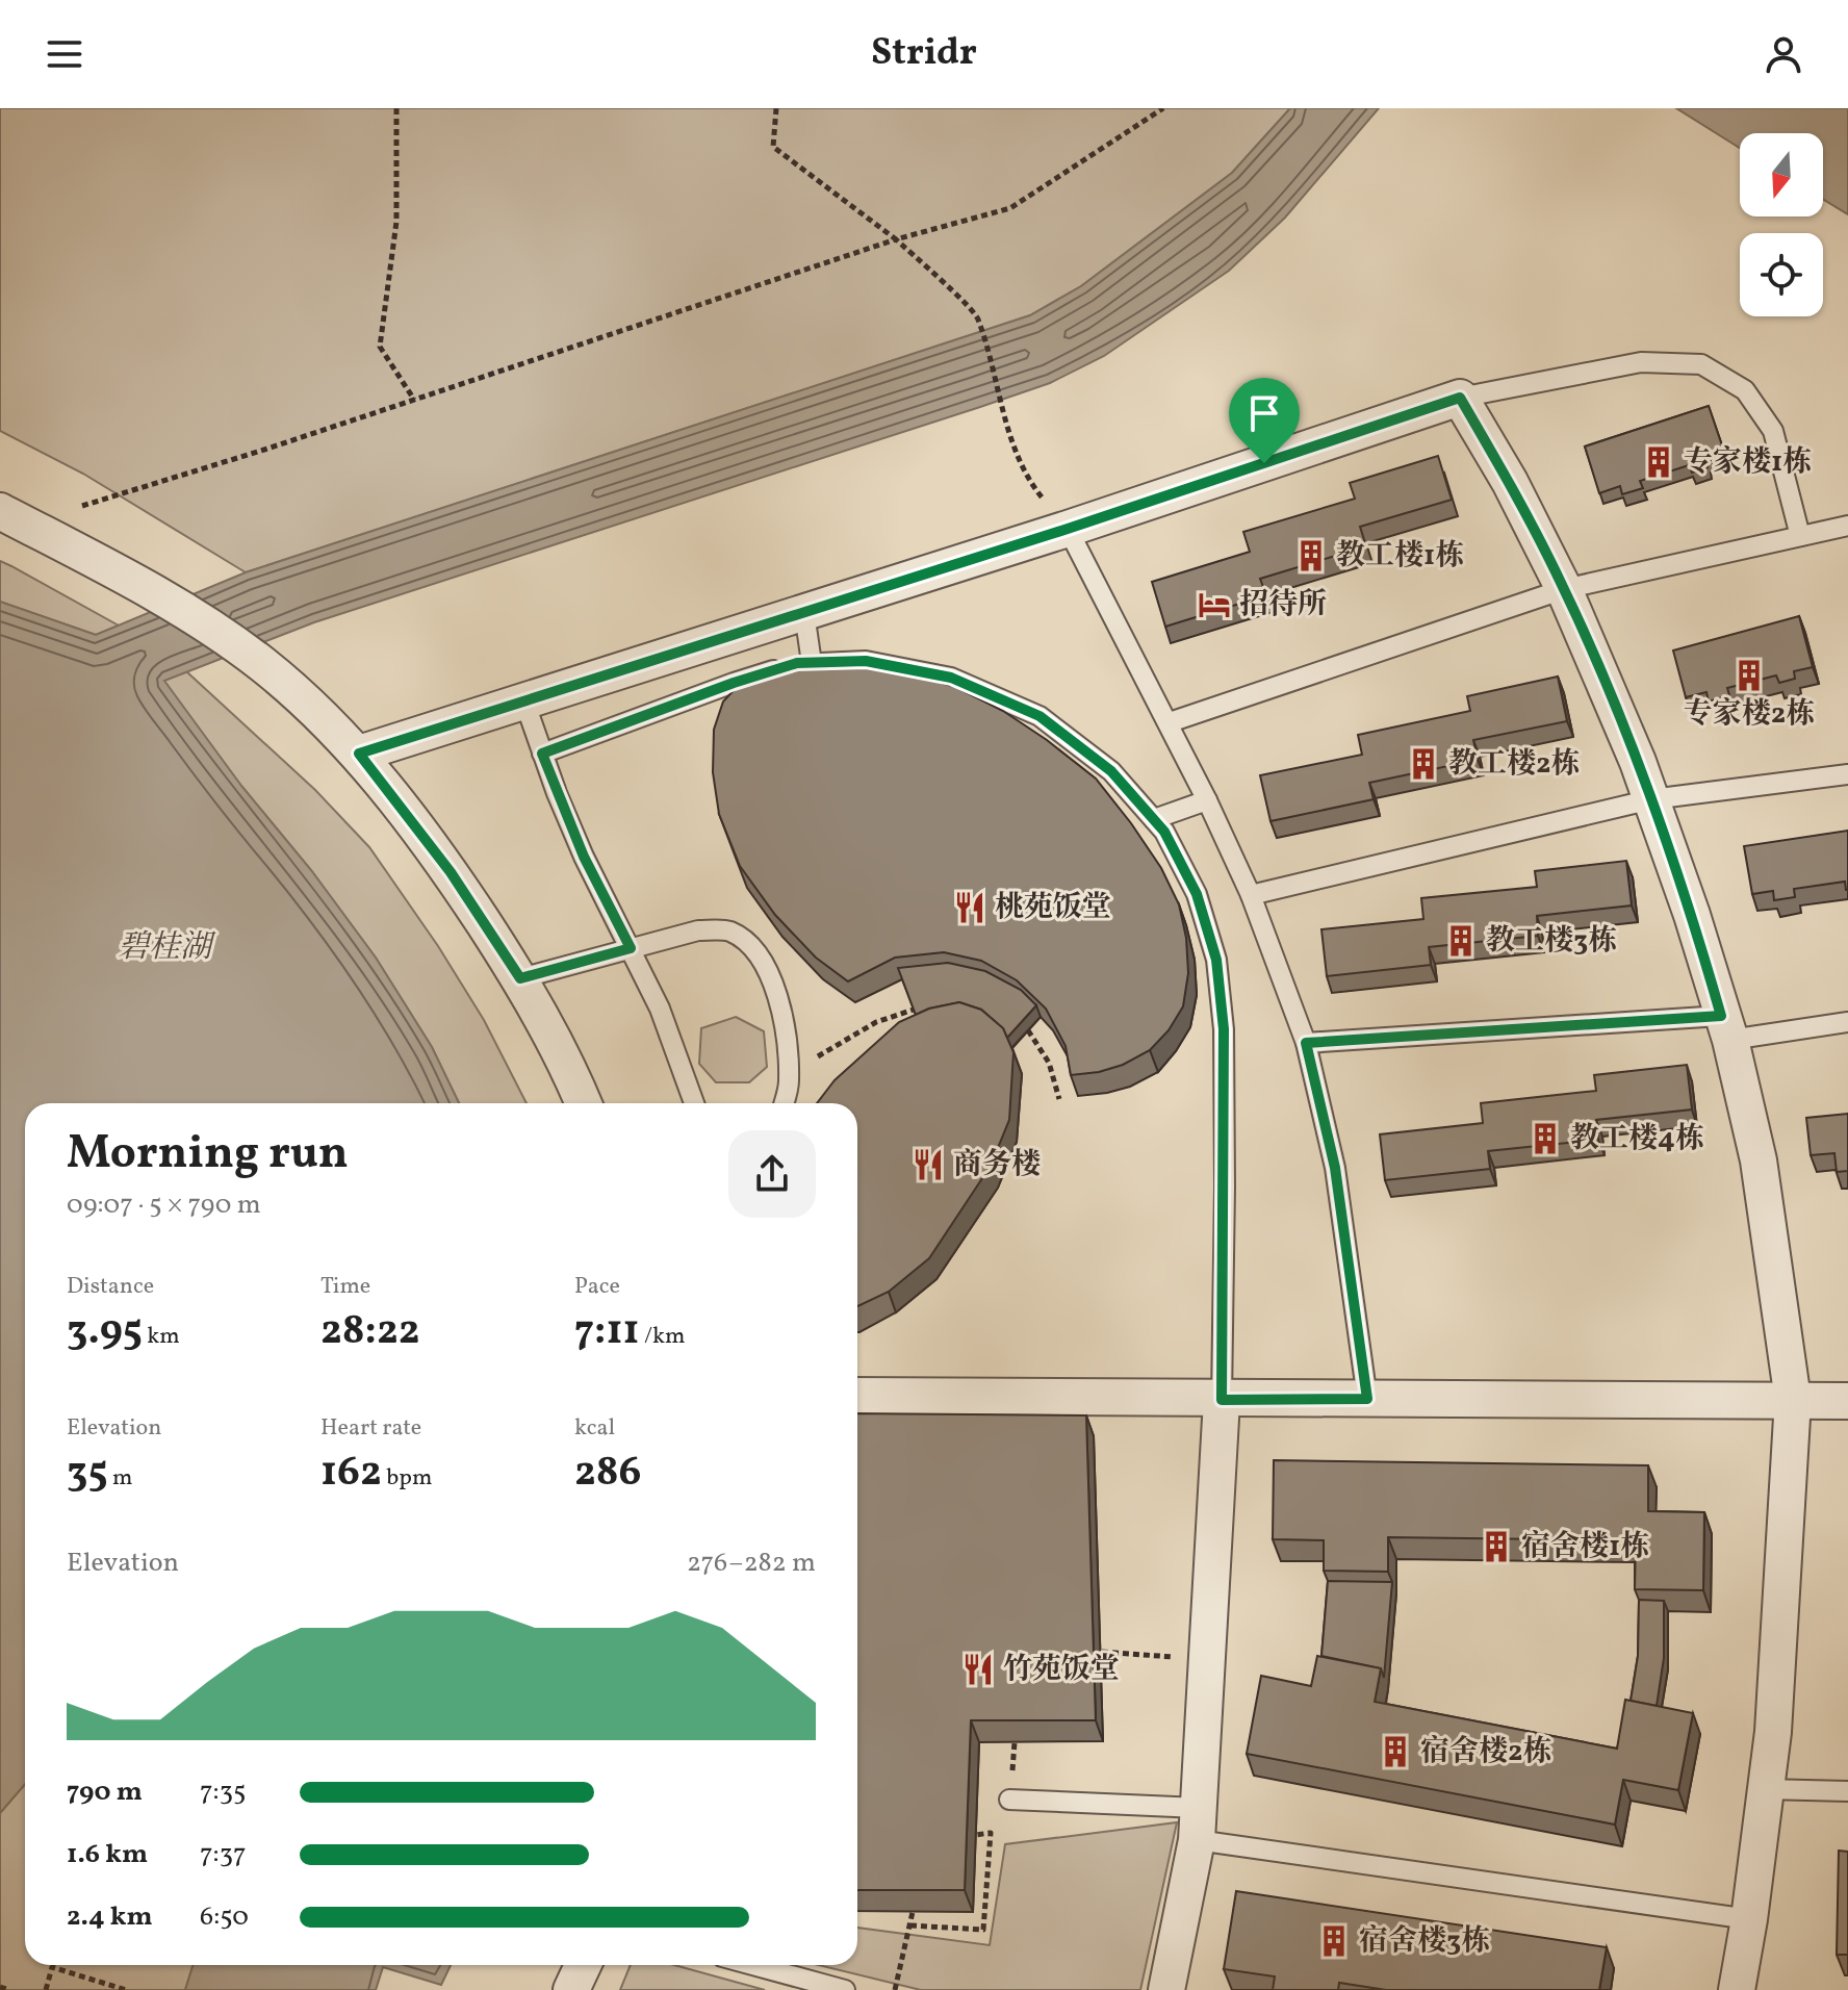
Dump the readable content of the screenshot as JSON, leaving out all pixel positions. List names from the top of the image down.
{
  "water": ["碧桂湖"],
  "places": {
    "building": [
      "专家楼1栋",
      "教工楼1栋",
      "专家楼2栋",
      "教工楼2栋",
      "教工楼3栋",
      "教工楼4栋",
      "宿舍楼1栋",
      "宿舍楼2栋",
      "宿舍楼3栋"
    ],
    "hotel": ["招待所"],
    "restaurant": ["桃苑饭堂", "商务楼", "竹苑饭堂"]
  },
  "north": "bottom",
  "page": {
    "header": "Stridr",
    "heading": ["Morning run", "09:07 · 5 × 790 m"],
    "stats": [
      ["Distance", "3.95 km"],
      ["Time", "28:22"],
      ["Pace", "7:11 /km"],
      ["Elevation", "35 m"],
      ["Heart rate", "162 bpm"],
      ["kcal", "286"]
    ],
    "chart": ["Elevation", "276–282 m"],
    "list": [
      {
        "name": "790 m",
        "note": "7:35"
      },
      {
        "name": "1.6 km",
        "note": "7:37"
      },
      {
        "name": "2.4 km",
        "note": "6:50"
      }
    ]
  }
}
